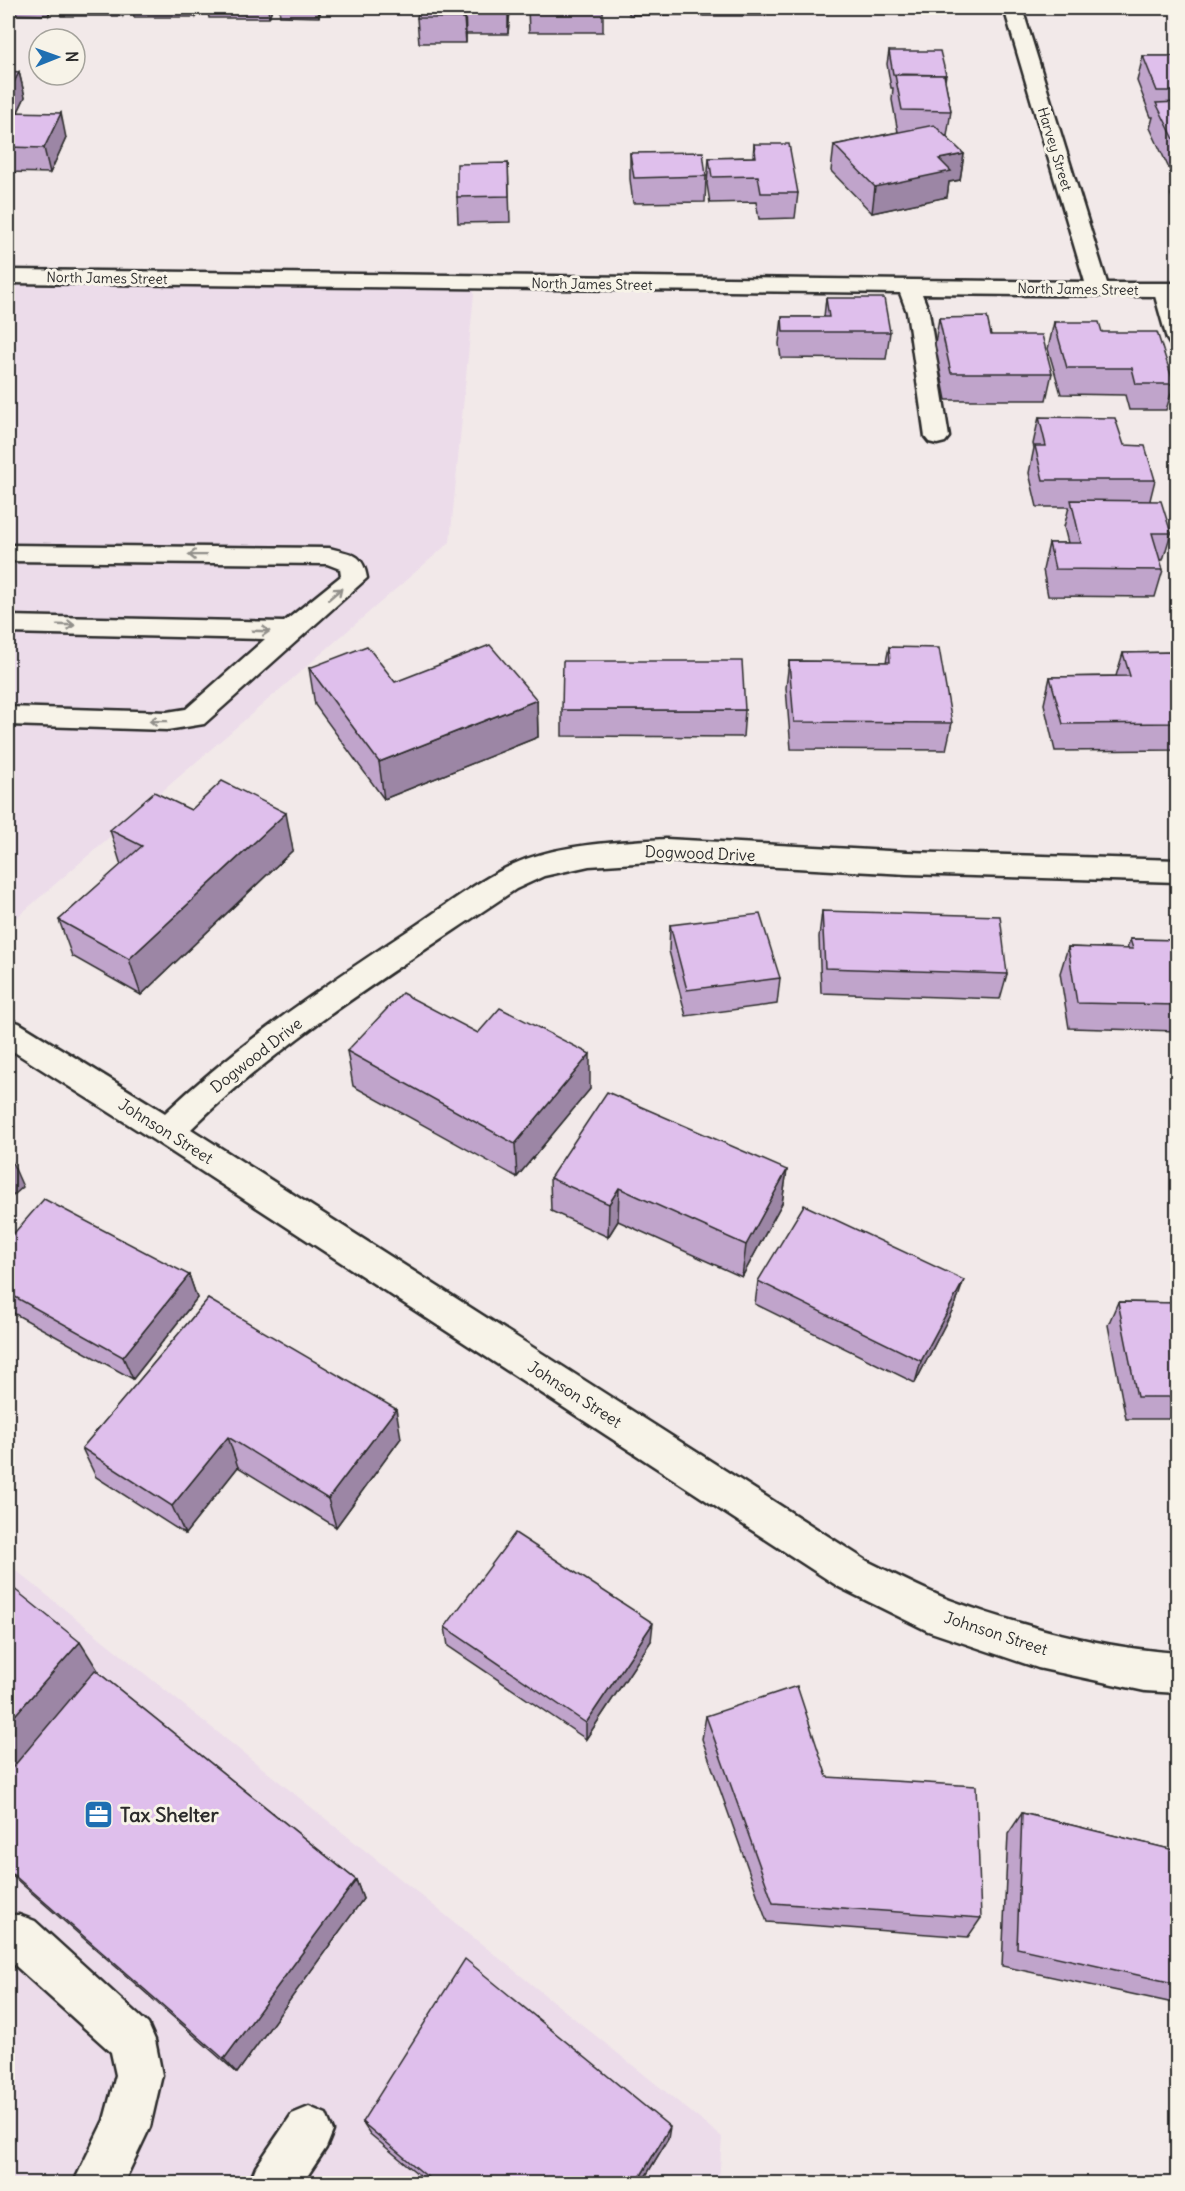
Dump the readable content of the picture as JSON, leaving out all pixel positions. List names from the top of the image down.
{
  "streets": {
    "street": [
      "Harvey Street",
      "North James Street",
      "Dogwood Drive",
      "Johnson Street"
    ]
  },
  "crossings": [
    ["Harvey Street", "North James Street"],
    ["Dogwood Drive", "Johnson Street"]
  ],
  "places": {
    "office": ["Tax Shelter"]
  },
  "north": "right"
}
